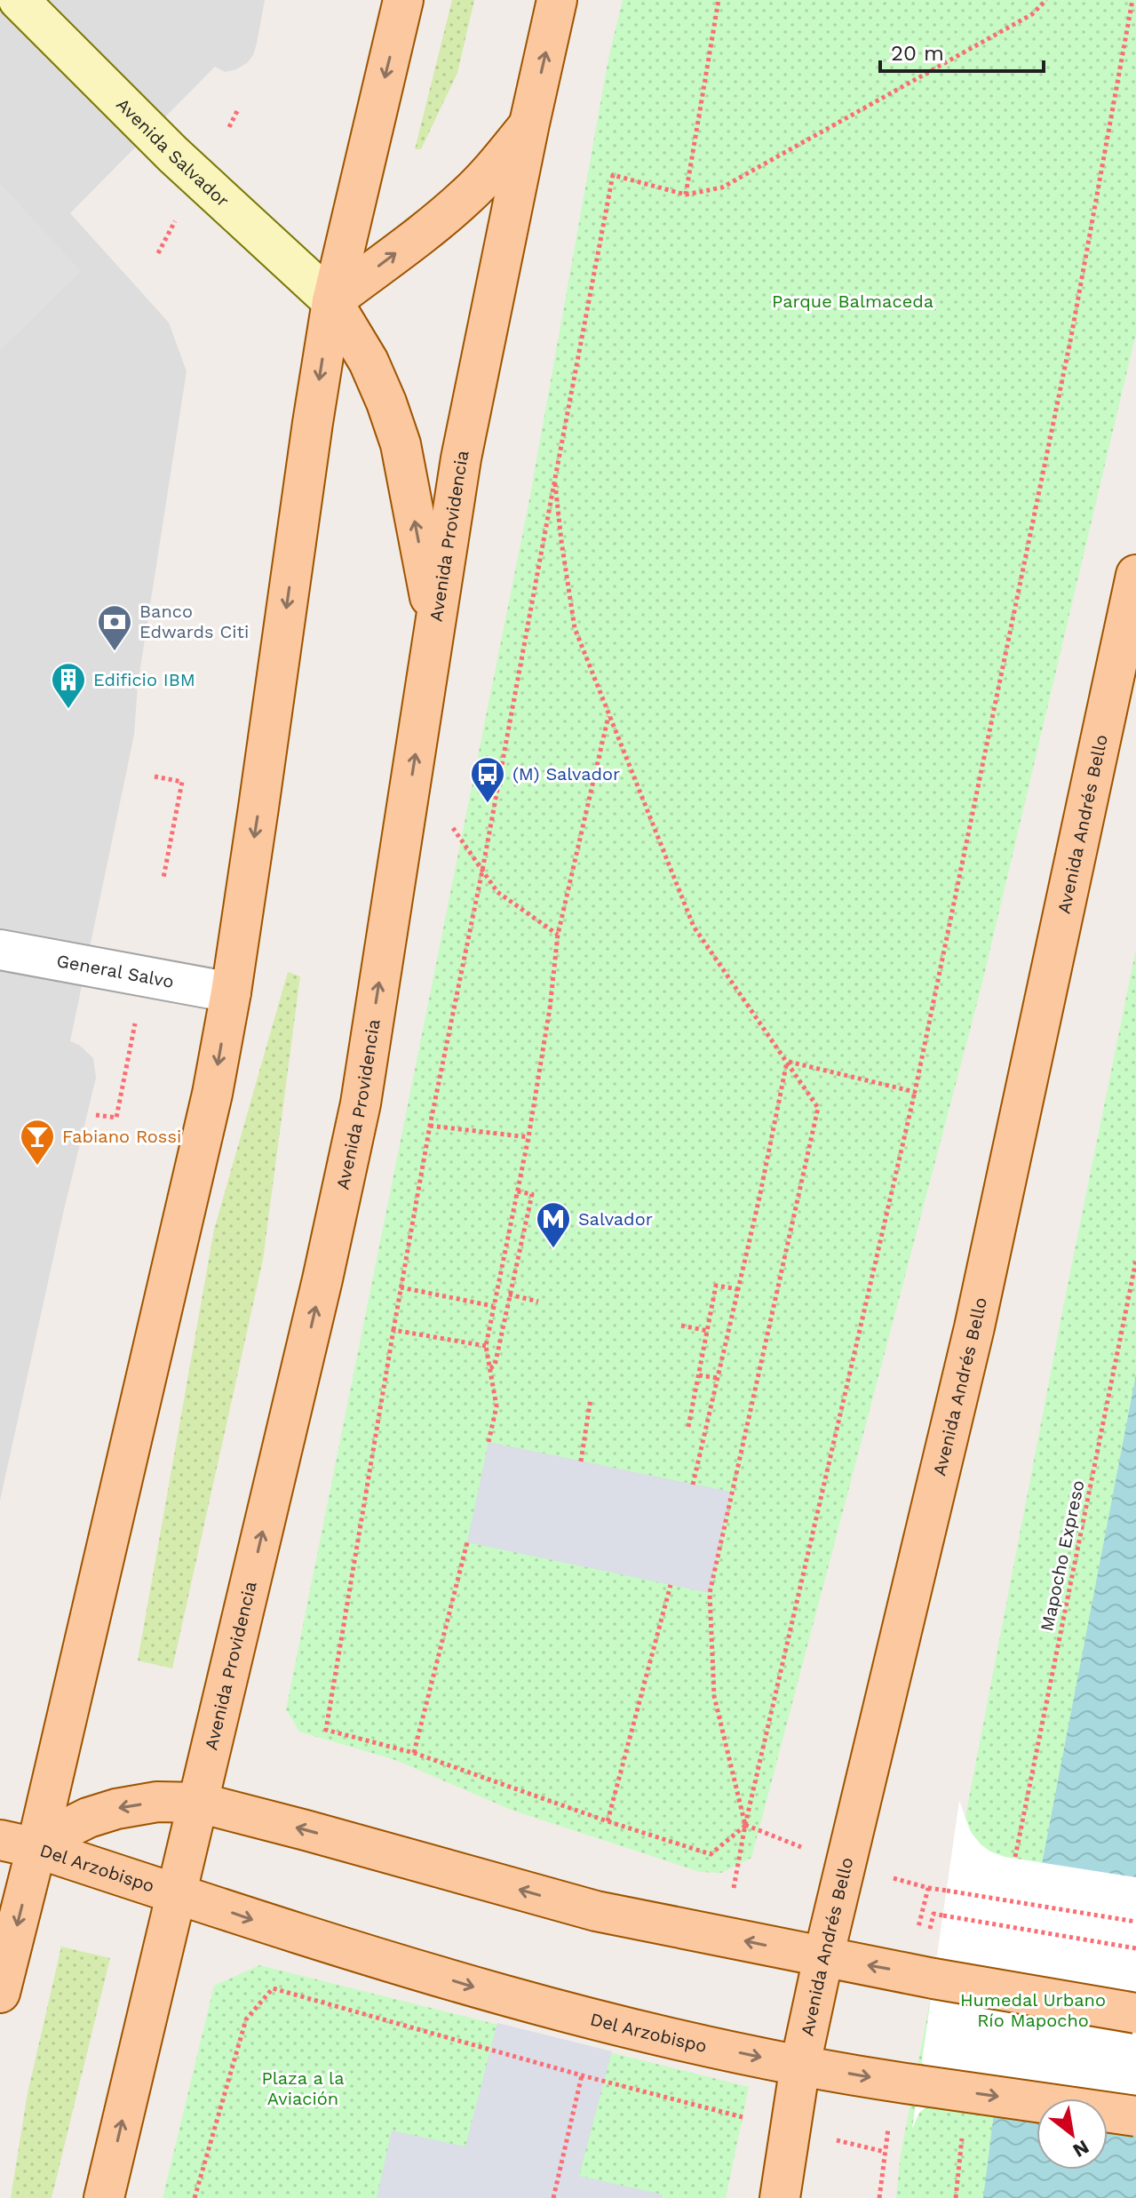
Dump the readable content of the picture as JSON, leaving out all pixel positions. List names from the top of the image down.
{
  "streets": {
    "main road": [
      "Avenida Salvador",
      "Avenida Providencia",
      "Avenida Andrés Bello",
      "Del Arzobispo"
    ],
    "street": ["General Salvo"],
    "path": ["Mapocho Expreso"]
  },
  "crossings": [
    ["Avenida Providencia", "Del Arzobispo"],
    ["Avenida Andrés Bello", "Del Arzobispo"]
  ],
  "parks": ["Parque Balmaceda", "Humedal Urbano Río Mapocho", "Plaza a la Aviación"],
  "places": {
    "bank": ["Banco Edwards Citi"],
    "building": ["Edificio IBM"],
    "bus stop": ["(M) Salvador"],
    "bar": ["Fabiano Rossi"],
    "metro station": ["Salvador"]
  },
  "scale_bar": "20 m",
  "north": "bottom right"
}
